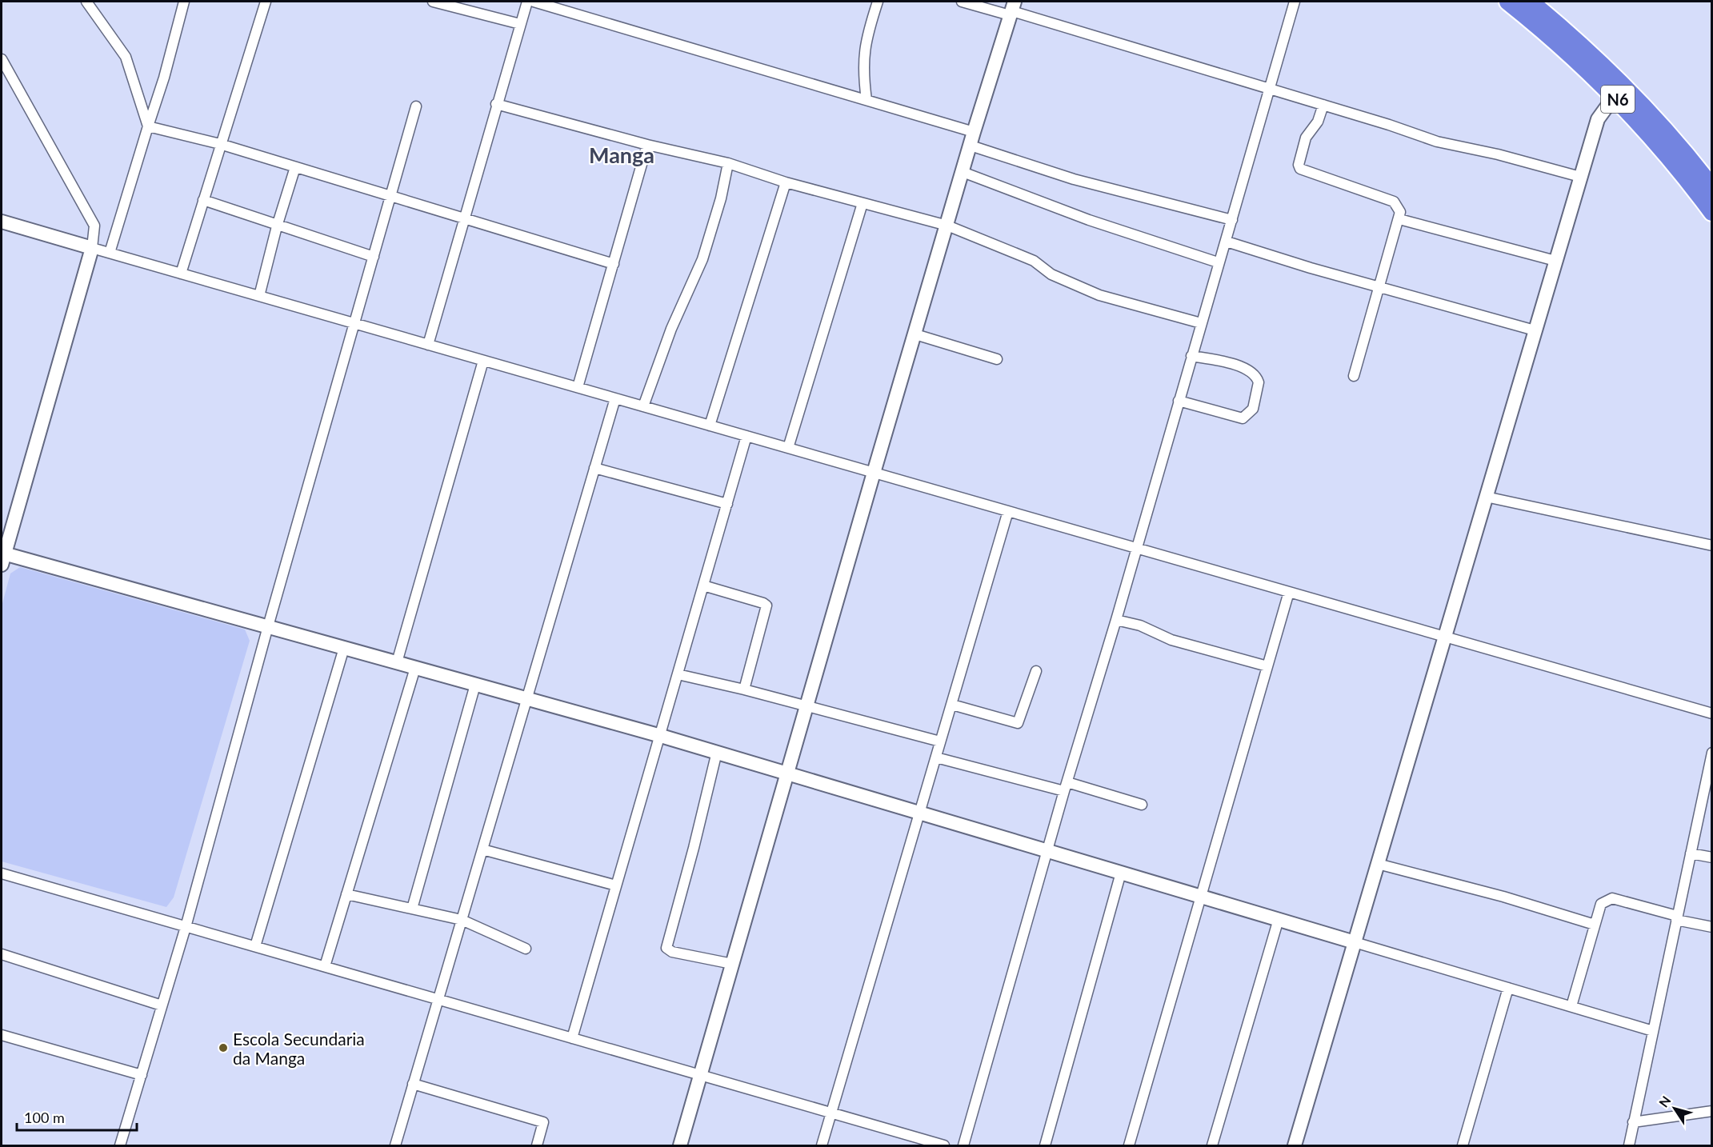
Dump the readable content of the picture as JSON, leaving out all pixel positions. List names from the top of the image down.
{
  "streets": {
    "highway": ["N6"]
  },
  "districts": ["Manga"],
  "places": ["Escola Secundaria da Manga"],
  "scale_bar": "100 m",
  "north": "top left"
}
